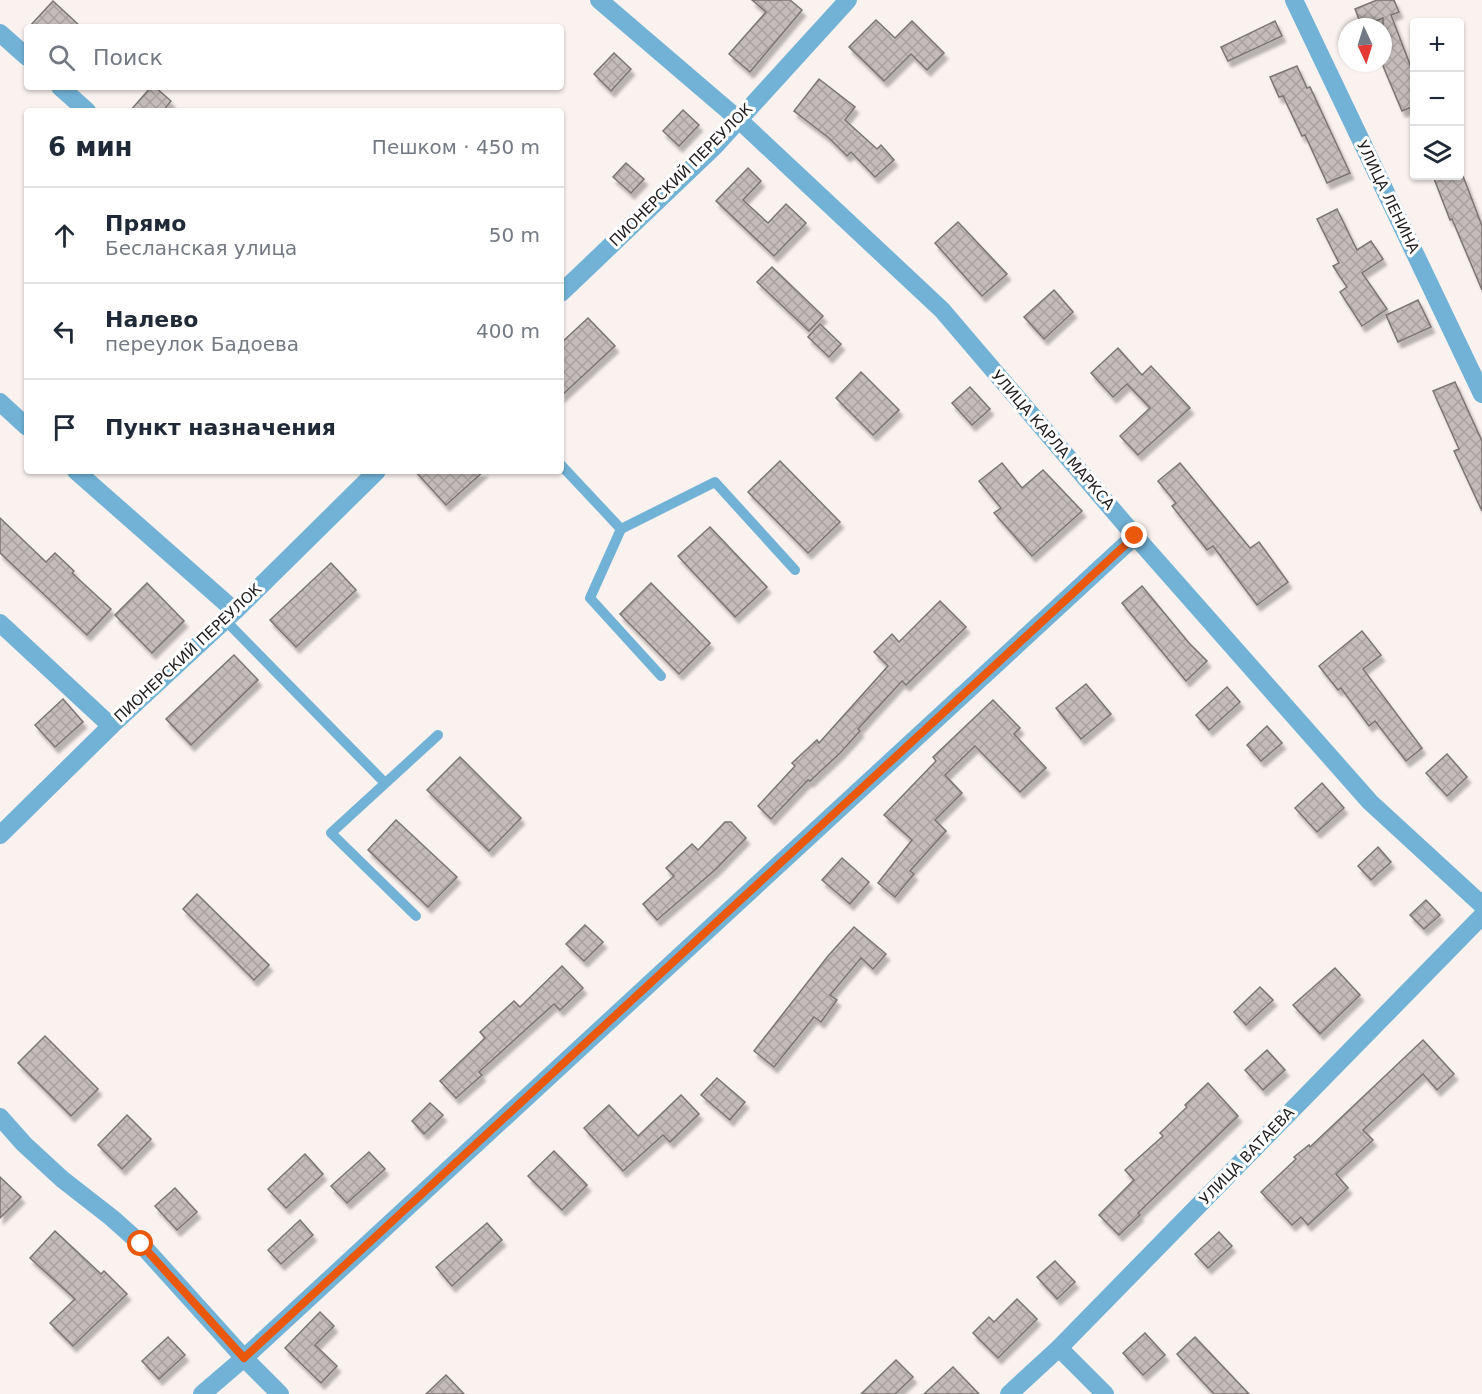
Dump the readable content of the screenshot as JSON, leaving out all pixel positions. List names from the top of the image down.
{
  "streets": {
    "street": [
      "ПИОНЕРСКИЙ ПЕРЕУЛОК",
      "УЛИЦА ЛЕНИНА",
      "УЛИЦА КАРЛА МАРКСА",
      "УЛИЦА ВАТАЕВА"
    ]
  },
  "crossings": [
    ["ПИОНЕРСКИЙ ПЕРЕУЛОК", "УЛИЦА КАРЛА МАРКСА"]
  ],
  "north": "bottom",
  "page": {
    "map_buttons": ["+", "−"],
    "search": "Поиск",
    "heading": ["6 мин", "Пешком · 450 m"],
    "list": [
      ["Прямо", "Бесланская улица", "50 m"],
      ["Налево", "переулок Бадоева", "400 m"],
      "Пункт назначения"
    ]
  }
}
